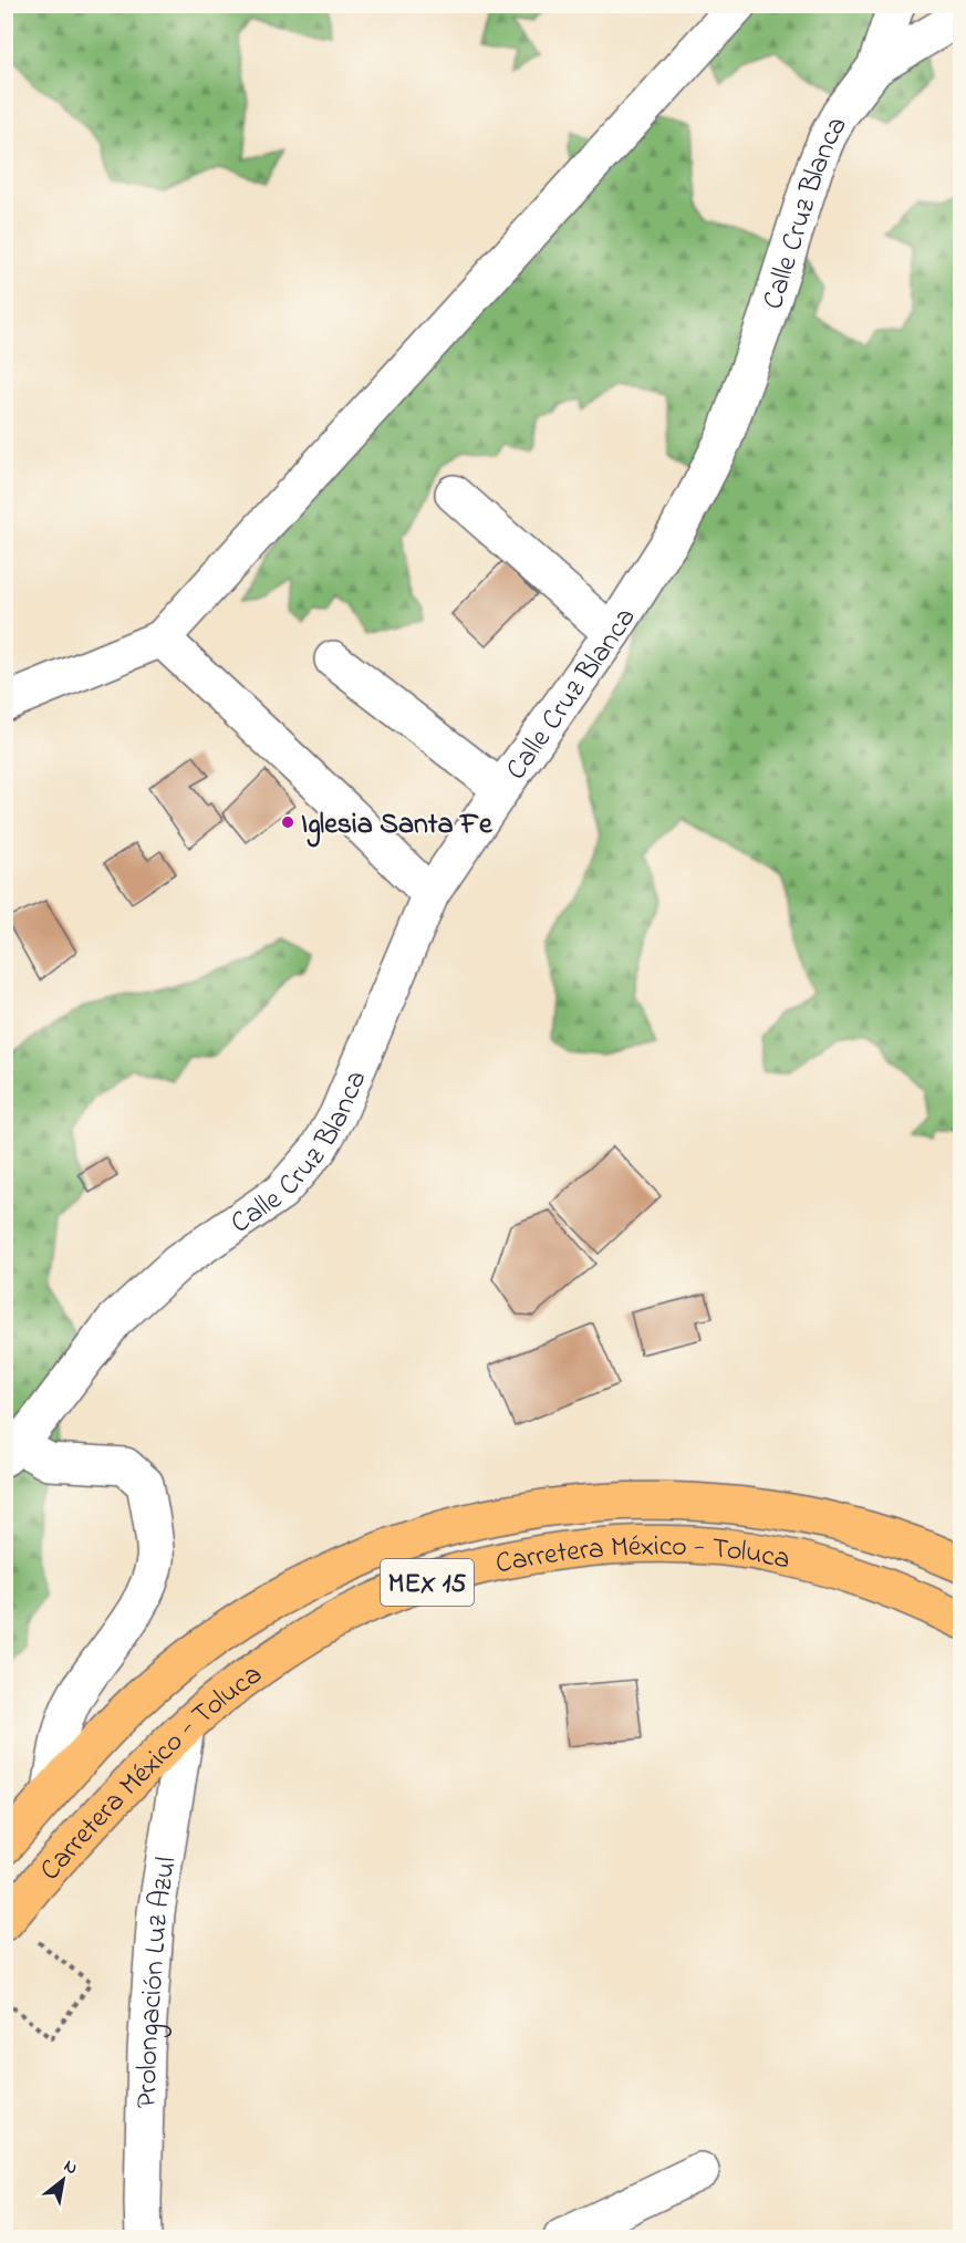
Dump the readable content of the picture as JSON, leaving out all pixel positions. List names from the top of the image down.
{
  "streets": {
    "main road": ["Carretera México - Toluca", "MEX 15"],
    "street": ["Calle Cruz Blanca", "Prolongación Luz Azul"]
  },
  "crossings": [
    ["Carretera México - Toluca", "Prolongación Luz Azul"]
  ],
  "places": ["Iglesia Santa Fe"],
  "north": "top right"
}
